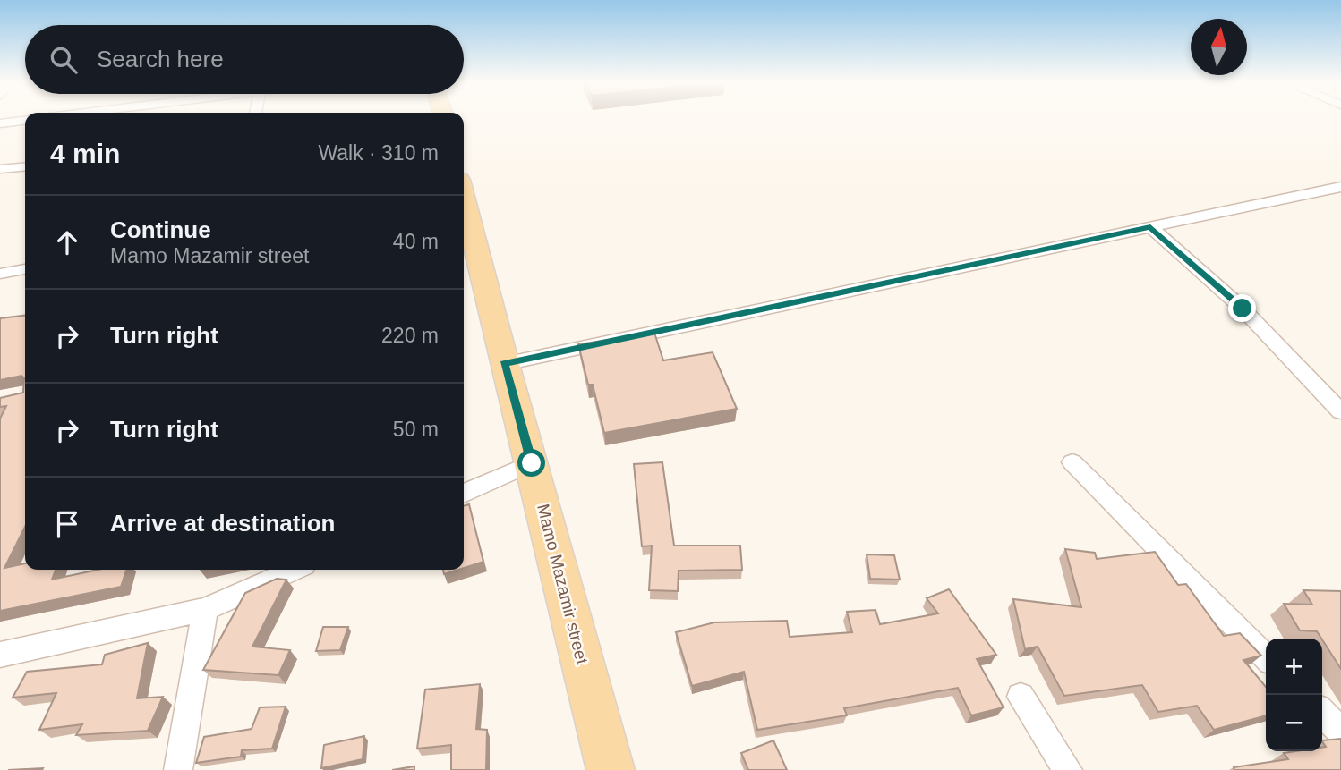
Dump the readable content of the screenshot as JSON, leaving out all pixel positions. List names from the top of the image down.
{
  "streets": {
    "main road": ["Mamo Mazamir street"]
  },
  "north": "top",
  "page": {
    "search": "Search here",
    "heading": ["4 min", "Walk · 310 m"],
    "list": [
      ["Continue", "Mamo Mazamir street", "40 m"],
      ["Turn right", "220 m"],
      ["Turn right", "50 m"],
      "Arrive at destination"
    ],
    "map_buttons": ["+", "−"]
  }
}
